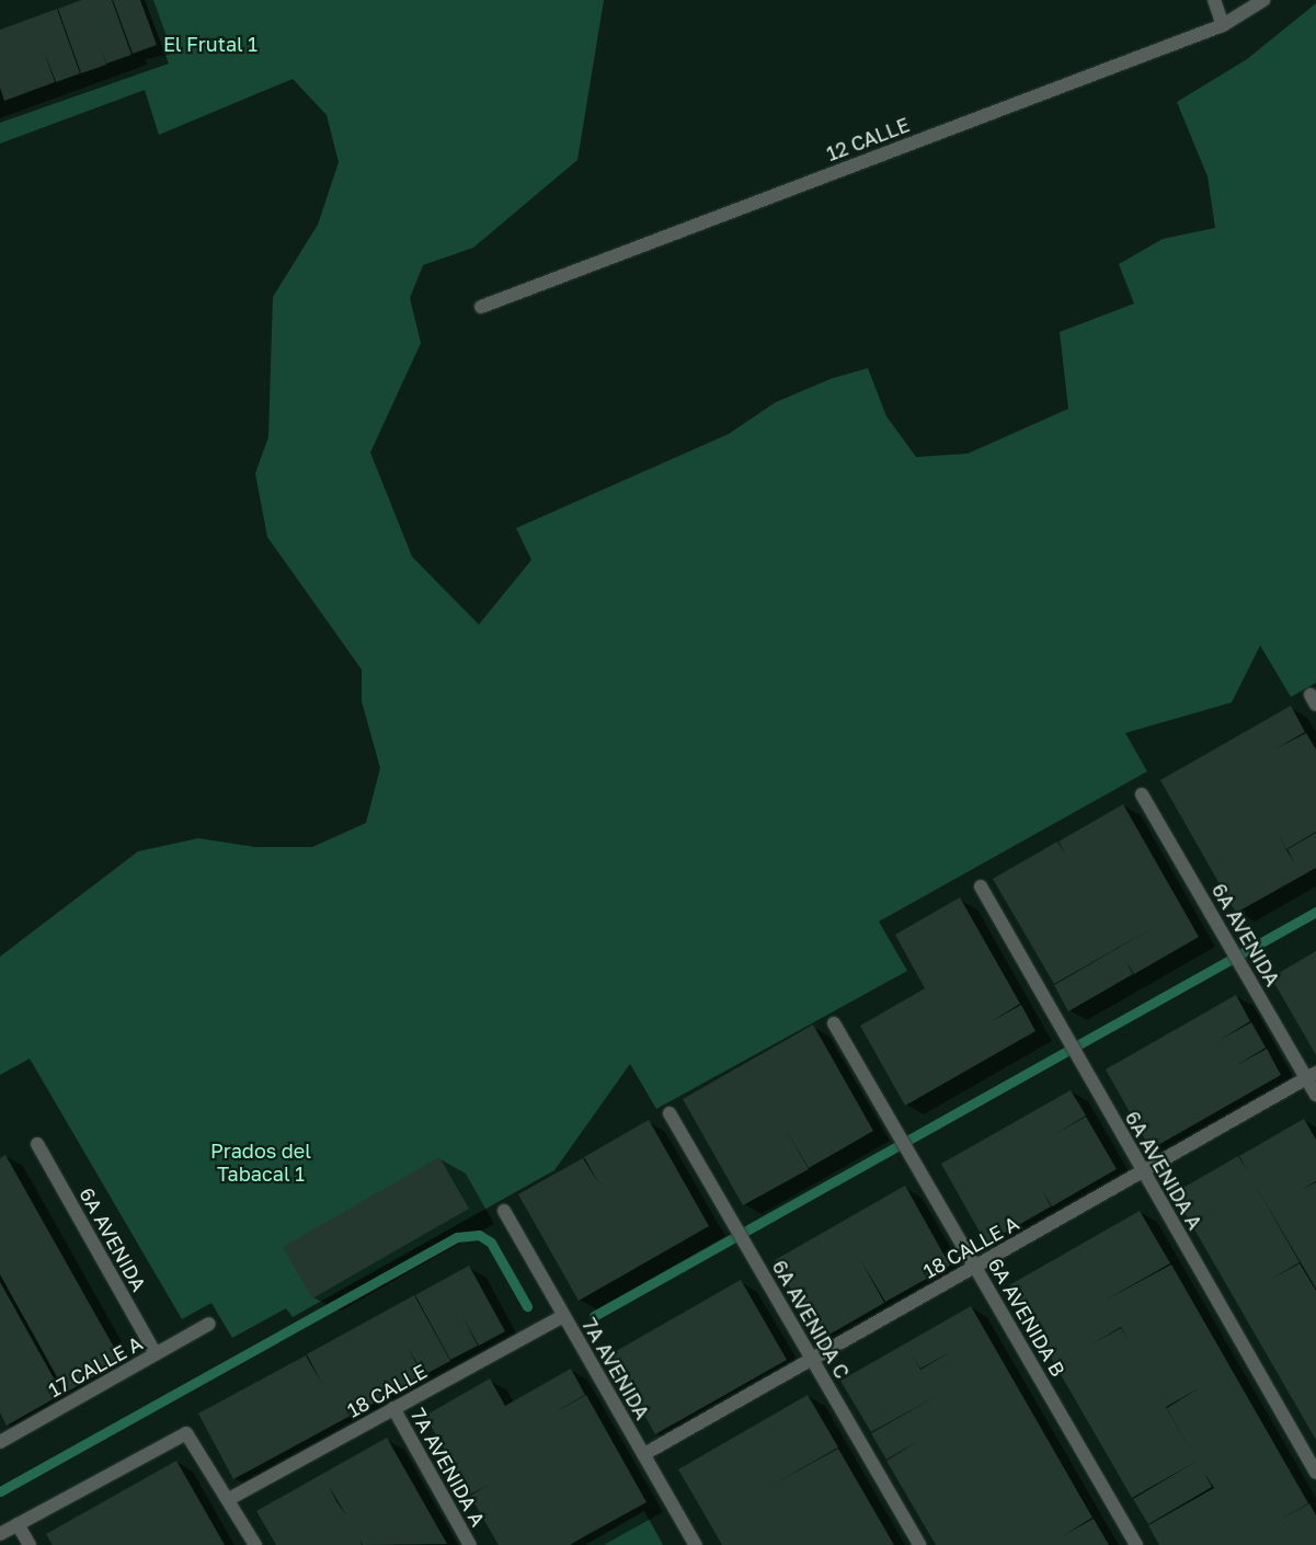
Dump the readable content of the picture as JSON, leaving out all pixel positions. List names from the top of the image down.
{
  "streets": {
    "street": [
      "12 CALLE",
      "6A AVENIDA",
      "6A AVENIDA A",
      "18 CALLE A",
      "6A AVENIDA B",
      "6A AVENIDA C",
      "17 CALLE A",
      "7A AVENIDA",
      "18 CALLE",
      "7A AVENIDA A"
    ]
  },
  "crossings": [
    ["6A AVENIDA", "18 CALLE A"],
    ["6A AVENIDA", "17 CALLE A"],
    ["6A AVENIDA A", "18 CALLE A"],
    ["18 CALLE A", "6A AVENIDA B"],
    ["18 CALLE A", "6A AVENIDA C"],
    ["18 CALLE A", "7A AVENIDA"],
    ["7A AVENIDA", "18 CALLE"],
    ["18 CALLE", "7A AVENIDA A"]
  ],
  "parks": ["El Frutal 1", "Prados del Tabacal 1"]
}
